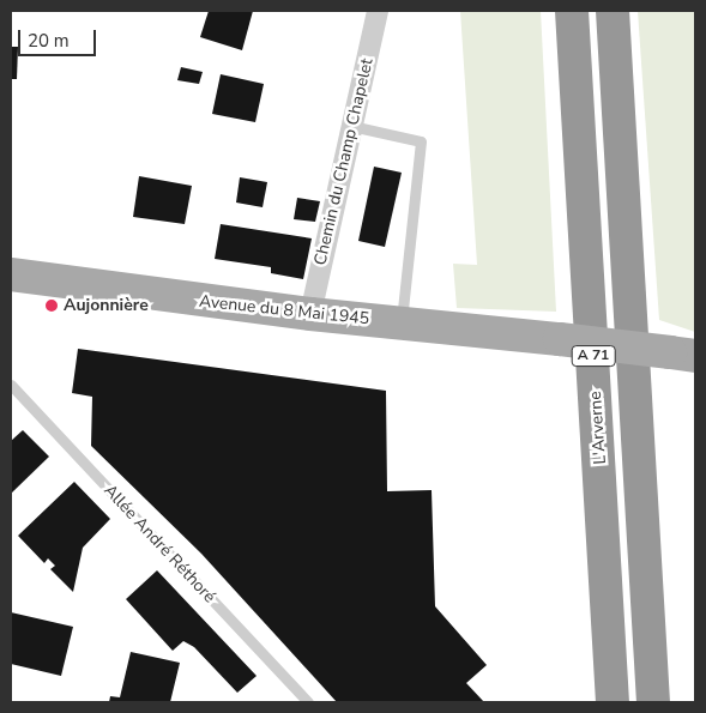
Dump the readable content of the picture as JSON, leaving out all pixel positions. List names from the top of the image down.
{
  "streets": {
    "highway": ["A 71", "L'Arverne"],
    "main road": ["Avenue du 8 Mai 1945"],
    "street": ["Chemin du Champ Chapelet"],
    "lane": ["Allée André Réthoré"]
  },
  "crossings": [
    ["Chemin du Champ Chapelet", "Avenue du 8 Mai 1945"]
  ],
  "places": ["Aujonnière"],
  "scale_bar": "20 m"
}
